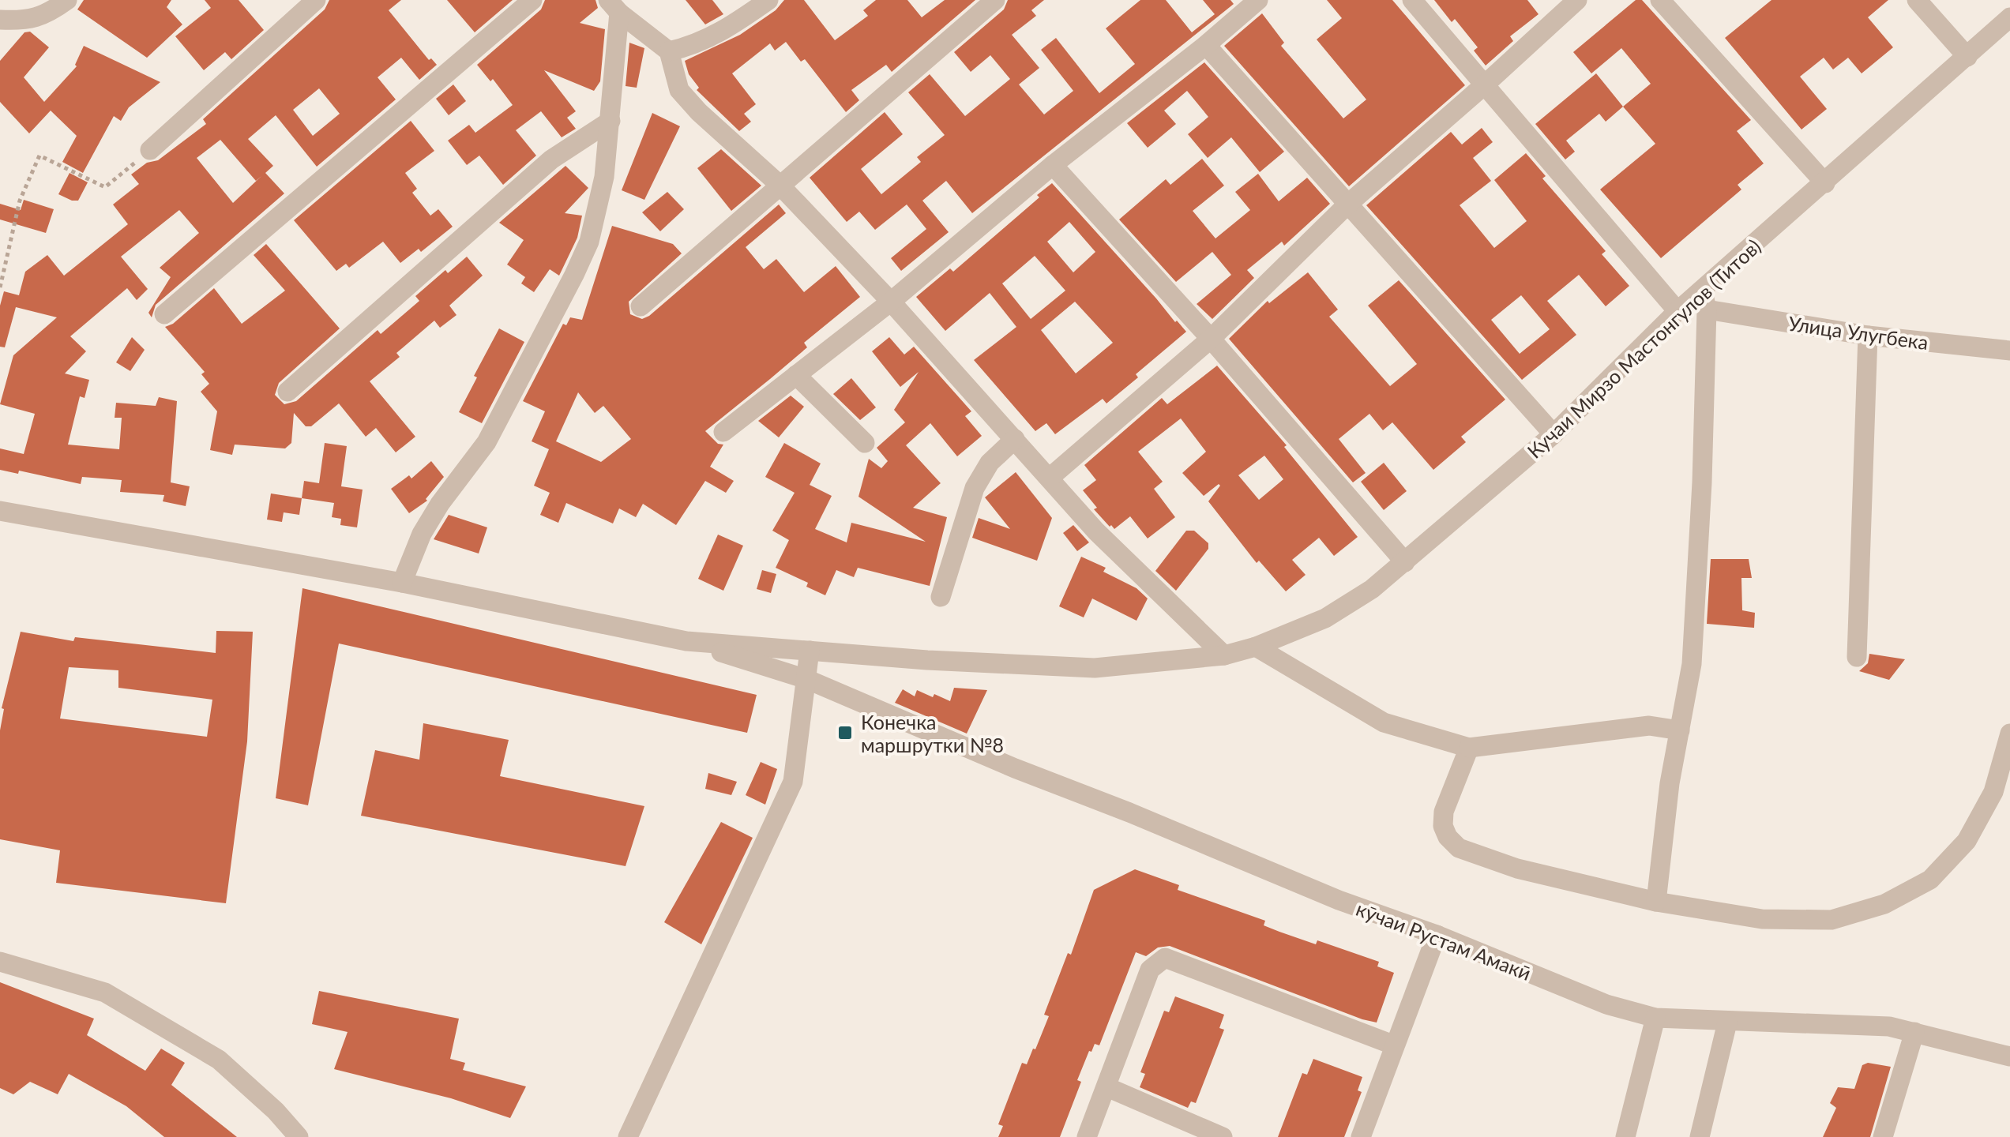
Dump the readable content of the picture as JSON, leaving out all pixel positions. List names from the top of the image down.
{
  "streets": {
    "street": ["Улица Улугбека", "Кучаи Мирзо Мастонгулов (Титов)", "кӯчаи Рустам Амакӣ"]
  },
  "crossings": [
    ["Улица Улугбека", "Кучаи Мирзо Мастонгулов (Титов)"],
    ["Кучаи Мирзо Мастонгулов (Титов)", "кӯчаи Рустам Амакӣ"]
  ],
  "places": {
    "transit": ["Конечка маршрутки №8"]
  }
}
